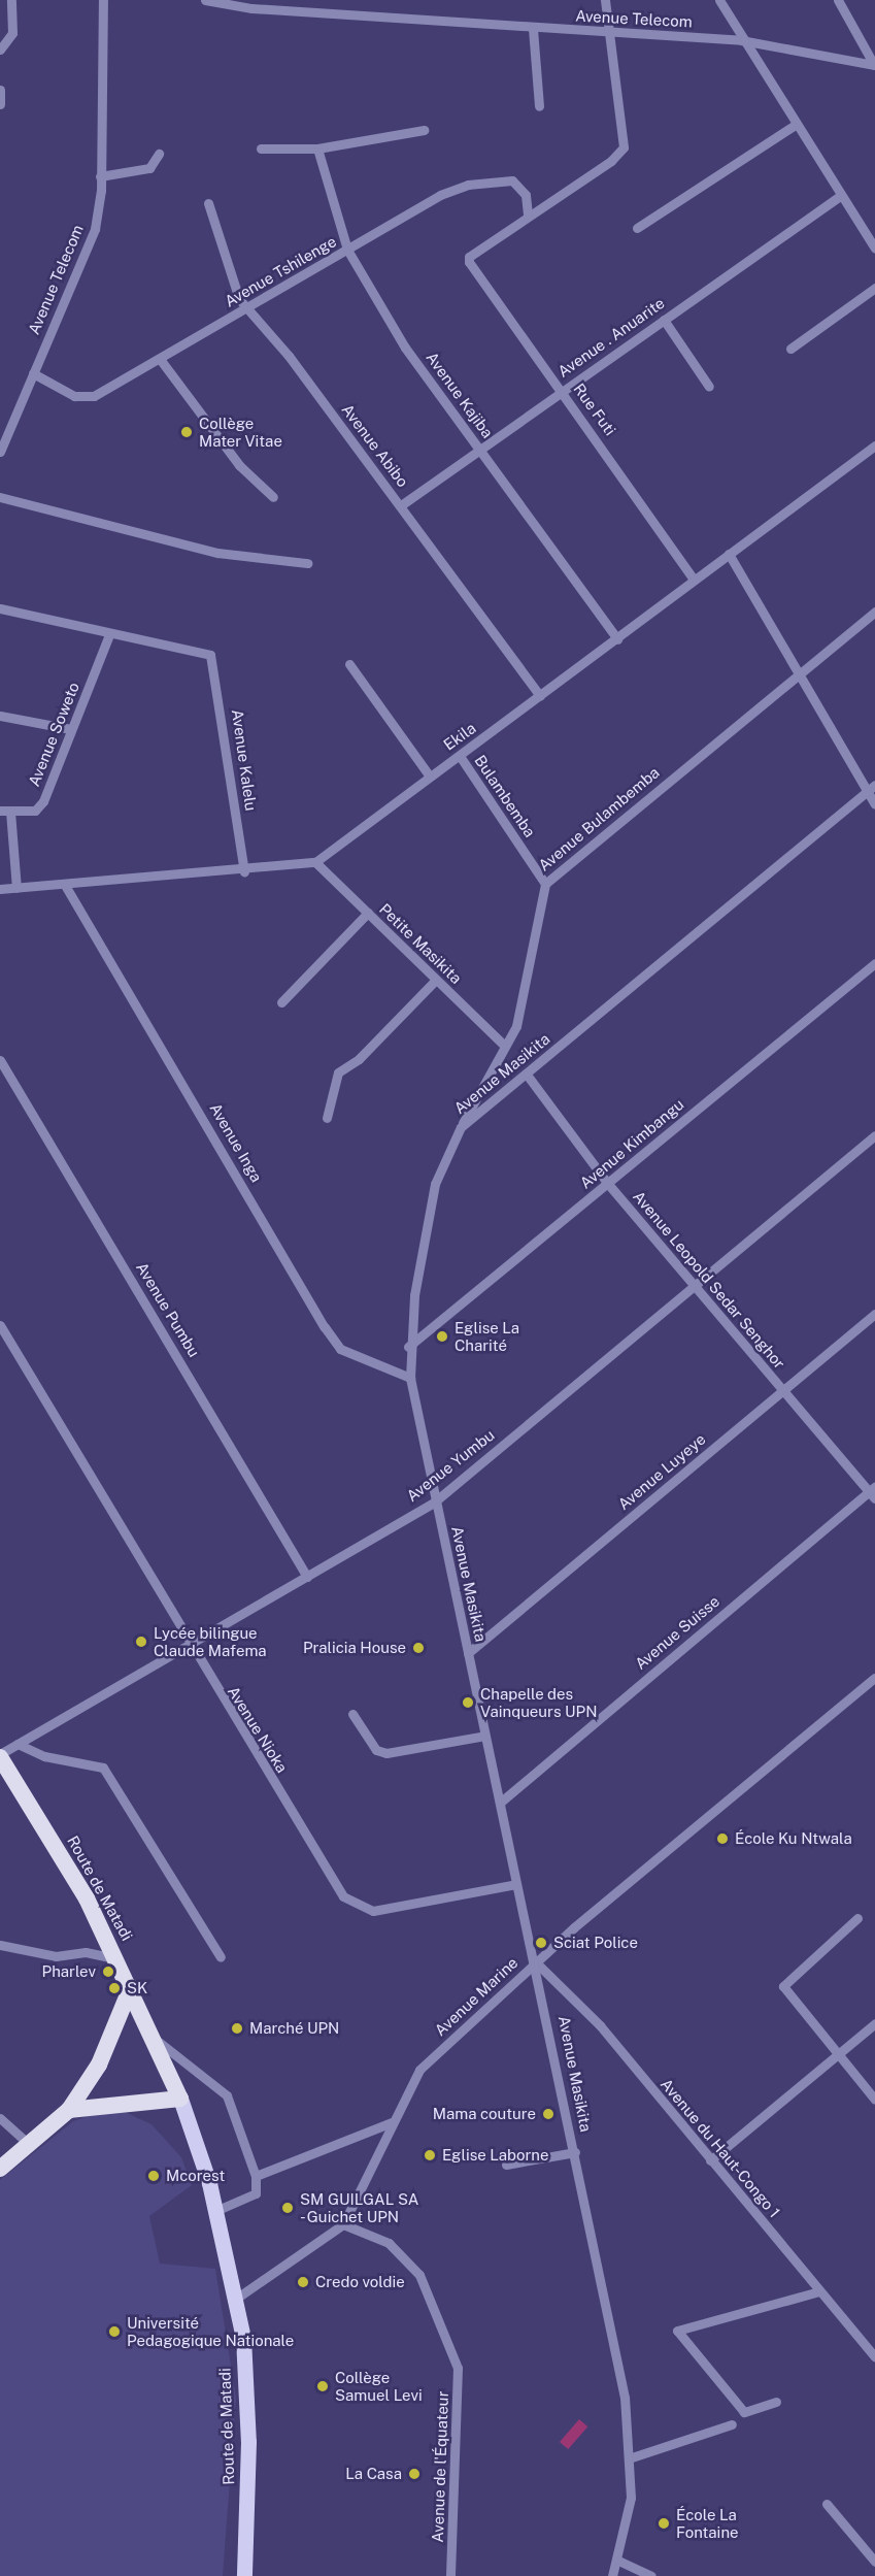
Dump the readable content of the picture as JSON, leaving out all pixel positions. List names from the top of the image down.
{
  "streets": {
    "highway": ["Route de Matadi"],
    "street": [
      "Avenue Telecom",
      "Avenue Tshilenge",
      "Avenue . Anuarite",
      "Avenue Kajiba",
      "Rue Futi",
      "Avenue Abibo",
      "Avenue Soweto",
      "Ekila",
      "Avenue Kalelu",
      "Bulambemba",
      "Avenue Bulambemba",
      "Petite Masikita",
      "Avenue Masikita",
      "Avenue Inga",
      "Avenue Kimbangu",
      "Avenue Leopold Sedar Senghor",
      "Avenue Pumbu",
      "Avenue Yumbu",
      "Avenue Luyeye",
      "Avenue Suisse",
      "Avenue Nioka",
      "Avenue Marine",
      "Avenue du Haut-Congo 1",
      "Avenue de l'Équateur"
    ]
  },
  "crossings": [
    ["Avenue Telecom", "Avenue Tshilenge"],
    ["Avenue Tshilenge", "Avenue Kajiba"],
    ["Avenue Tshilenge", "Rue Futi"],
    ["Avenue Tshilenge", "Avenue Abibo"],
    ["Avenue . Anuarite", "Avenue Kajiba"],
    ["Avenue . Anuarite", "Rue Futi"],
    ["Avenue . Anuarite", "Avenue Abibo"],
    ["Avenue Kajiba", "Ekila"],
    ["Rue Futi", "Ekila"],
    ["Avenue Abibo", "Ekila"],
    ["Avenue Soweto", "Avenue Kalelu"],
    ["Ekila", "Avenue Kalelu"],
    ["Ekila", "Bulambemba"],
    ["Ekila", "Petite Masikita"],
    ["Ekila", "Avenue Inga"],
    ["Bulambemba", "Avenue Bulambemba"],
    ["Avenue Bulambemba", "Petite Masikita"],
    ["Avenue Bulambemba", "Avenue Masikita"],
    ["Avenue Masikita", "Avenue Inga"],
    ["Avenue Masikita", "Avenue Kimbangu"],
    ["Avenue Masikita", "Avenue Leopold Sedar Senghor"],
    ["Avenue Masikita", "Avenue Yumbu"],
    ["Avenue Masikita", "Avenue Luyeye"],
    ["Avenue Masikita", "Avenue Suisse"],
    ["Avenue Masikita", "Avenue Nioka"],
    ["Avenue Masikita", "Avenue Marine"],
    ["Avenue Masikita", "Avenue du Haut-Congo 1"],
    ["Avenue Kimbangu", "Avenue Leopold Sedar Senghor"],
    ["Avenue Leopold Sedar Senghor", "Avenue Yumbu"],
    ["Avenue Leopold Sedar Senghor", "Avenue Luyeye"],
    ["Avenue Leopold Sedar Senghor", "Avenue Suisse"],
    ["Avenue Pumbu", "Avenue Yumbu"],
    ["Avenue Yumbu", "Avenue Nioka"],
    ["Avenue Yumbu", "Route de Matadi"],
    ["Route de Matadi", "Avenue Marine"],
    ["Avenue Marine", "Avenue du Haut-Congo 1"],
    ["Avenue Marine", "Avenue de l'Équateur"]
  ],
  "places": [
    "Collège Mater Vitae",
    "Eglise La Charité",
    "Lycée bilingue Claude Mafema",
    "Pralicia House",
    "Chapelle des Vainqueurs UPN",
    "École Ku Ntwala",
    "Sciat Police",
    "Pharlev",
    "SK",
    "Marché UPN",
    "Mama couture",
    "Eglise Laborne",
    "Mcorest",
    "SM GUILGAL SA - Guichet UPN",
    "Credo voldie",
    "Université Pedagogique Nationale",
    "Collège Samuel Levi",
    "La Casa",
    "École La Fontaine"
  ]
}
